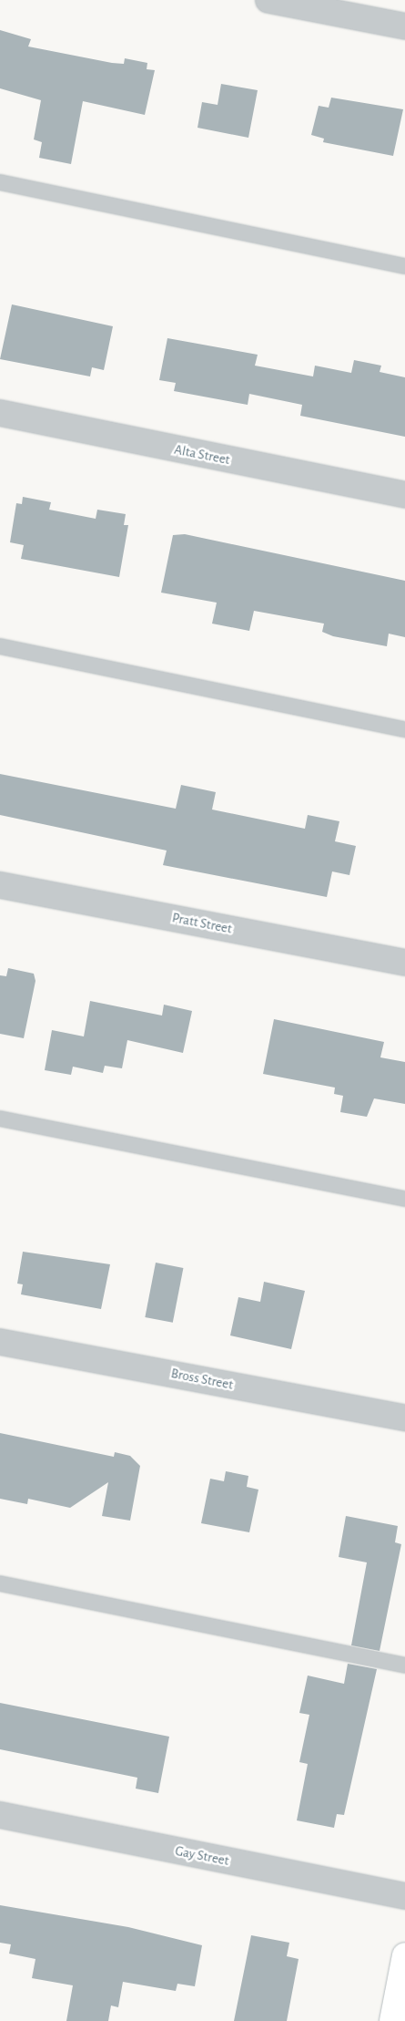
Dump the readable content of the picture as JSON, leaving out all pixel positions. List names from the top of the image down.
{
  "streets": {
    "street": [
      "Alta Street",
      "Pratt Street",
      "Bross Street",
      "Gay Street"
    ]
  }
}
